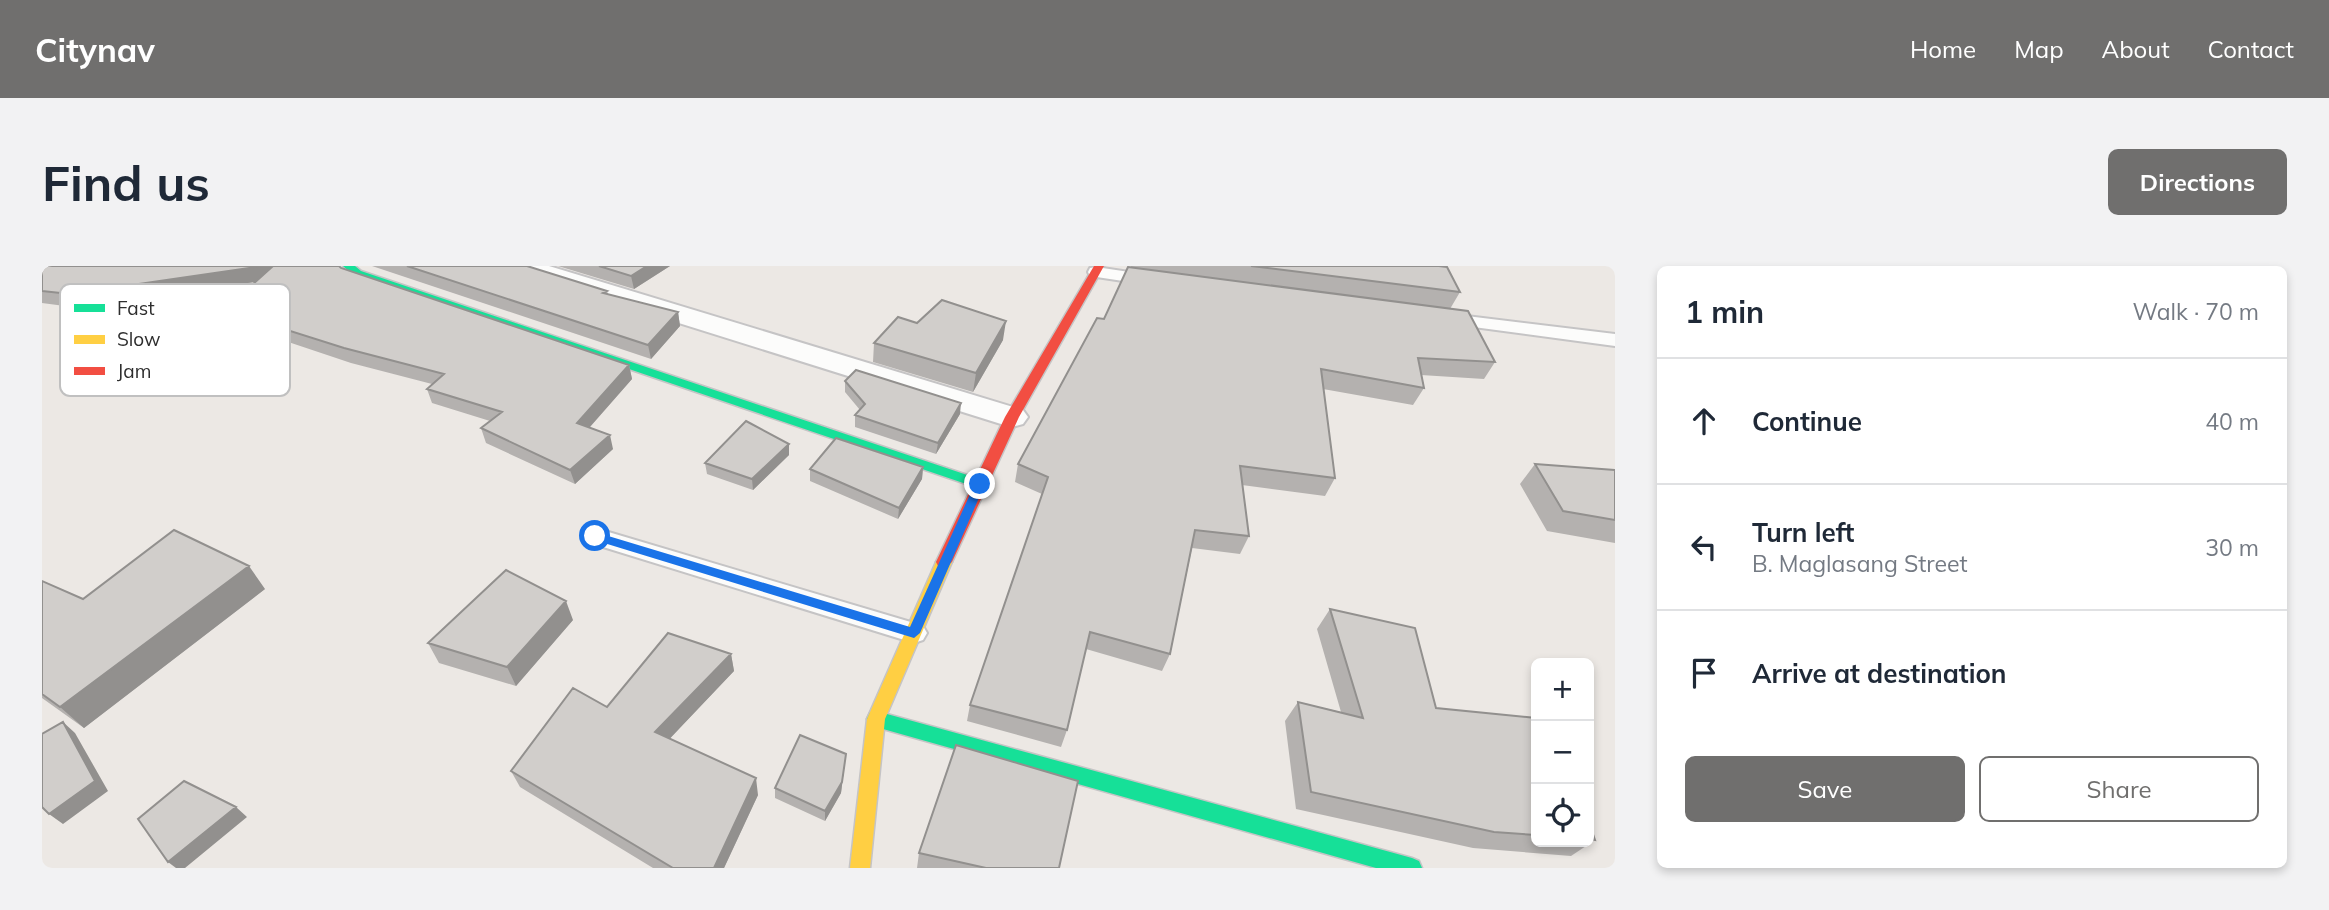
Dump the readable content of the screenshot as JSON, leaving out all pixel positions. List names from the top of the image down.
{
  "legend": ["Fast", "Slow", "Jam"],
  "page": {
    "header": "Citynav",
    "nav": [
      "Home",
      "Map",
      "About",
      "Contact"
    ],
    "buttons": [
      "Directions",
      ["Save", "Share"]
    ],
    "title": "Find us",
    "heading": ["1 min", "Walk · 70 m"],
    "list": [
      ["Continue", "40 m"],
      ["Turn left", "B. Maglasang Street", "30 m"],
      "Arrive at destination"
    ],
    "map_buttons": ["+", "−"]
  }
}
